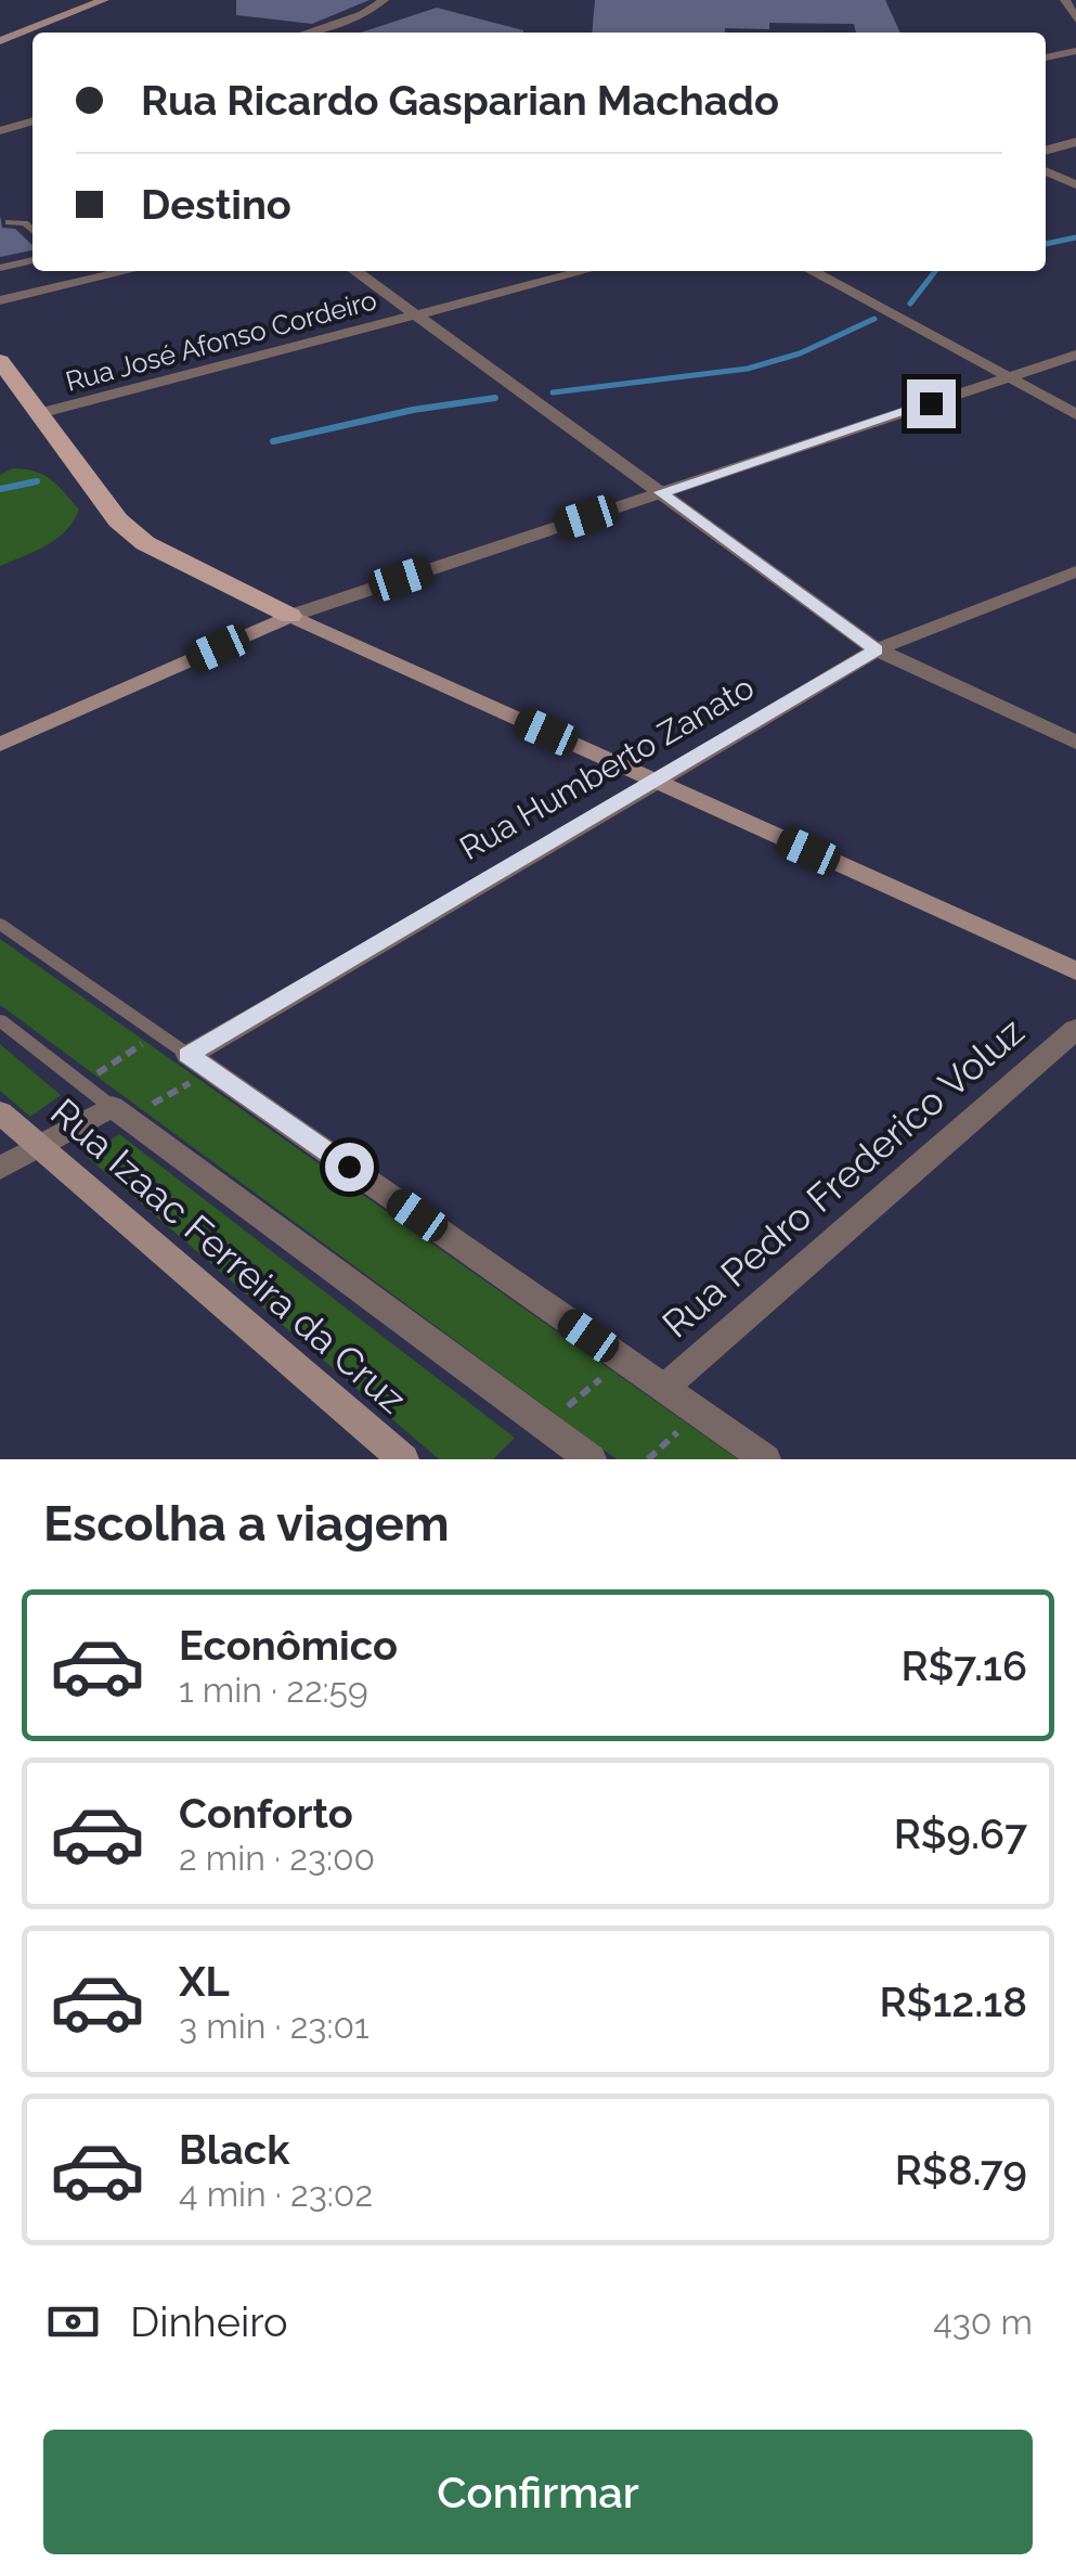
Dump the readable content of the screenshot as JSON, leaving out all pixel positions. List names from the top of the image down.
{
  "streets": {
    "main road": ["Rua Izaac Ferreira da Cruz"],
    "street": ["Rua José Afonso Cordeiro", "Rua Humberto Zanato", "Rua Pedro Frederico Voluz"]
  },
  "page": {
    "banner": ["Rua Ricardo Gasparian Machado", "Destino"],
    "heading": "Escolha a viagem",
    "list": [
      {
        "name": "Econômico",
        "note": "1 min · 22:59",
        "value": "R$7.16"
      },
      {
        "name": "Conforto",
        "note": "2 min · 23:00",
        "value": "R$9.67"
      },
      {
        "name": "XL",
        "note": "3 min · 23:01",
        "value": "R$12.18"
      },
      {
        "name": "Black",
        "note": "4 min · 23:02",
        "value": "R$8.79"
      }
    ],
    "pay": ["Dinheiro", "430 m"],
    "buttons": "Confirmar"
  }
}
